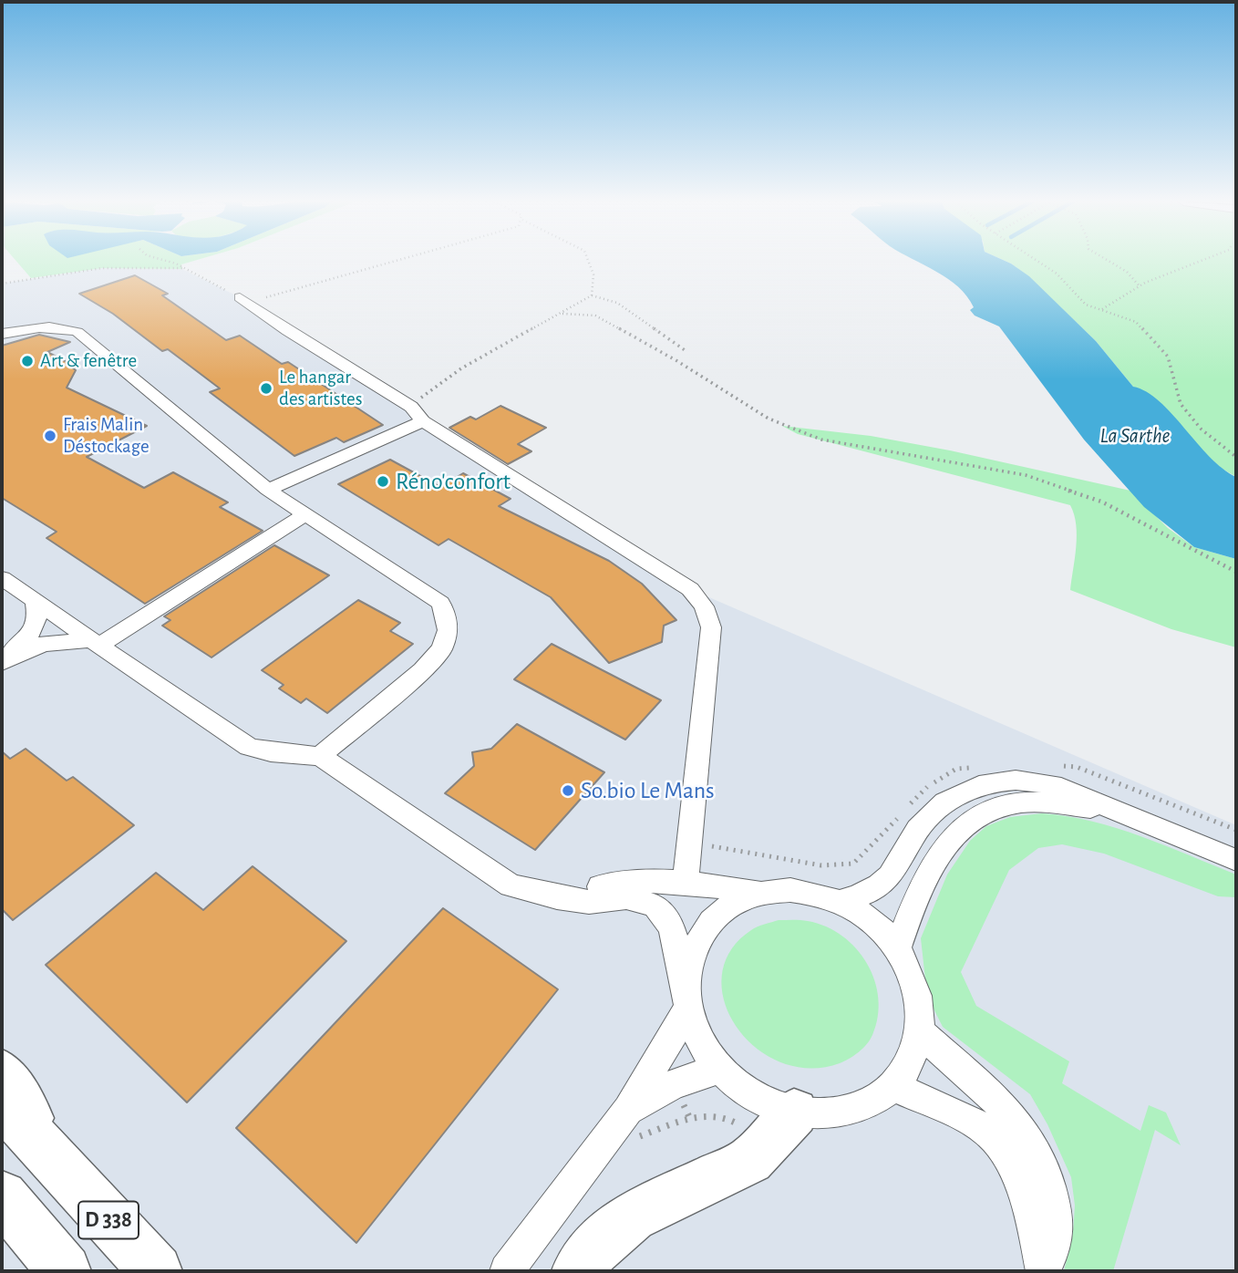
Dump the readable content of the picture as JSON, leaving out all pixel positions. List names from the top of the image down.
{
  "streets": {
    "highway": ["D 338"]
  },
  "water": ["La Sarthe"],
  "places": [
    "Art & fenêtre",
    "Le hangar des artistes",
    "Frais Malin Déstockage",
    "Réno'confort",
    "So.bio Le Mans"
  ]
}
